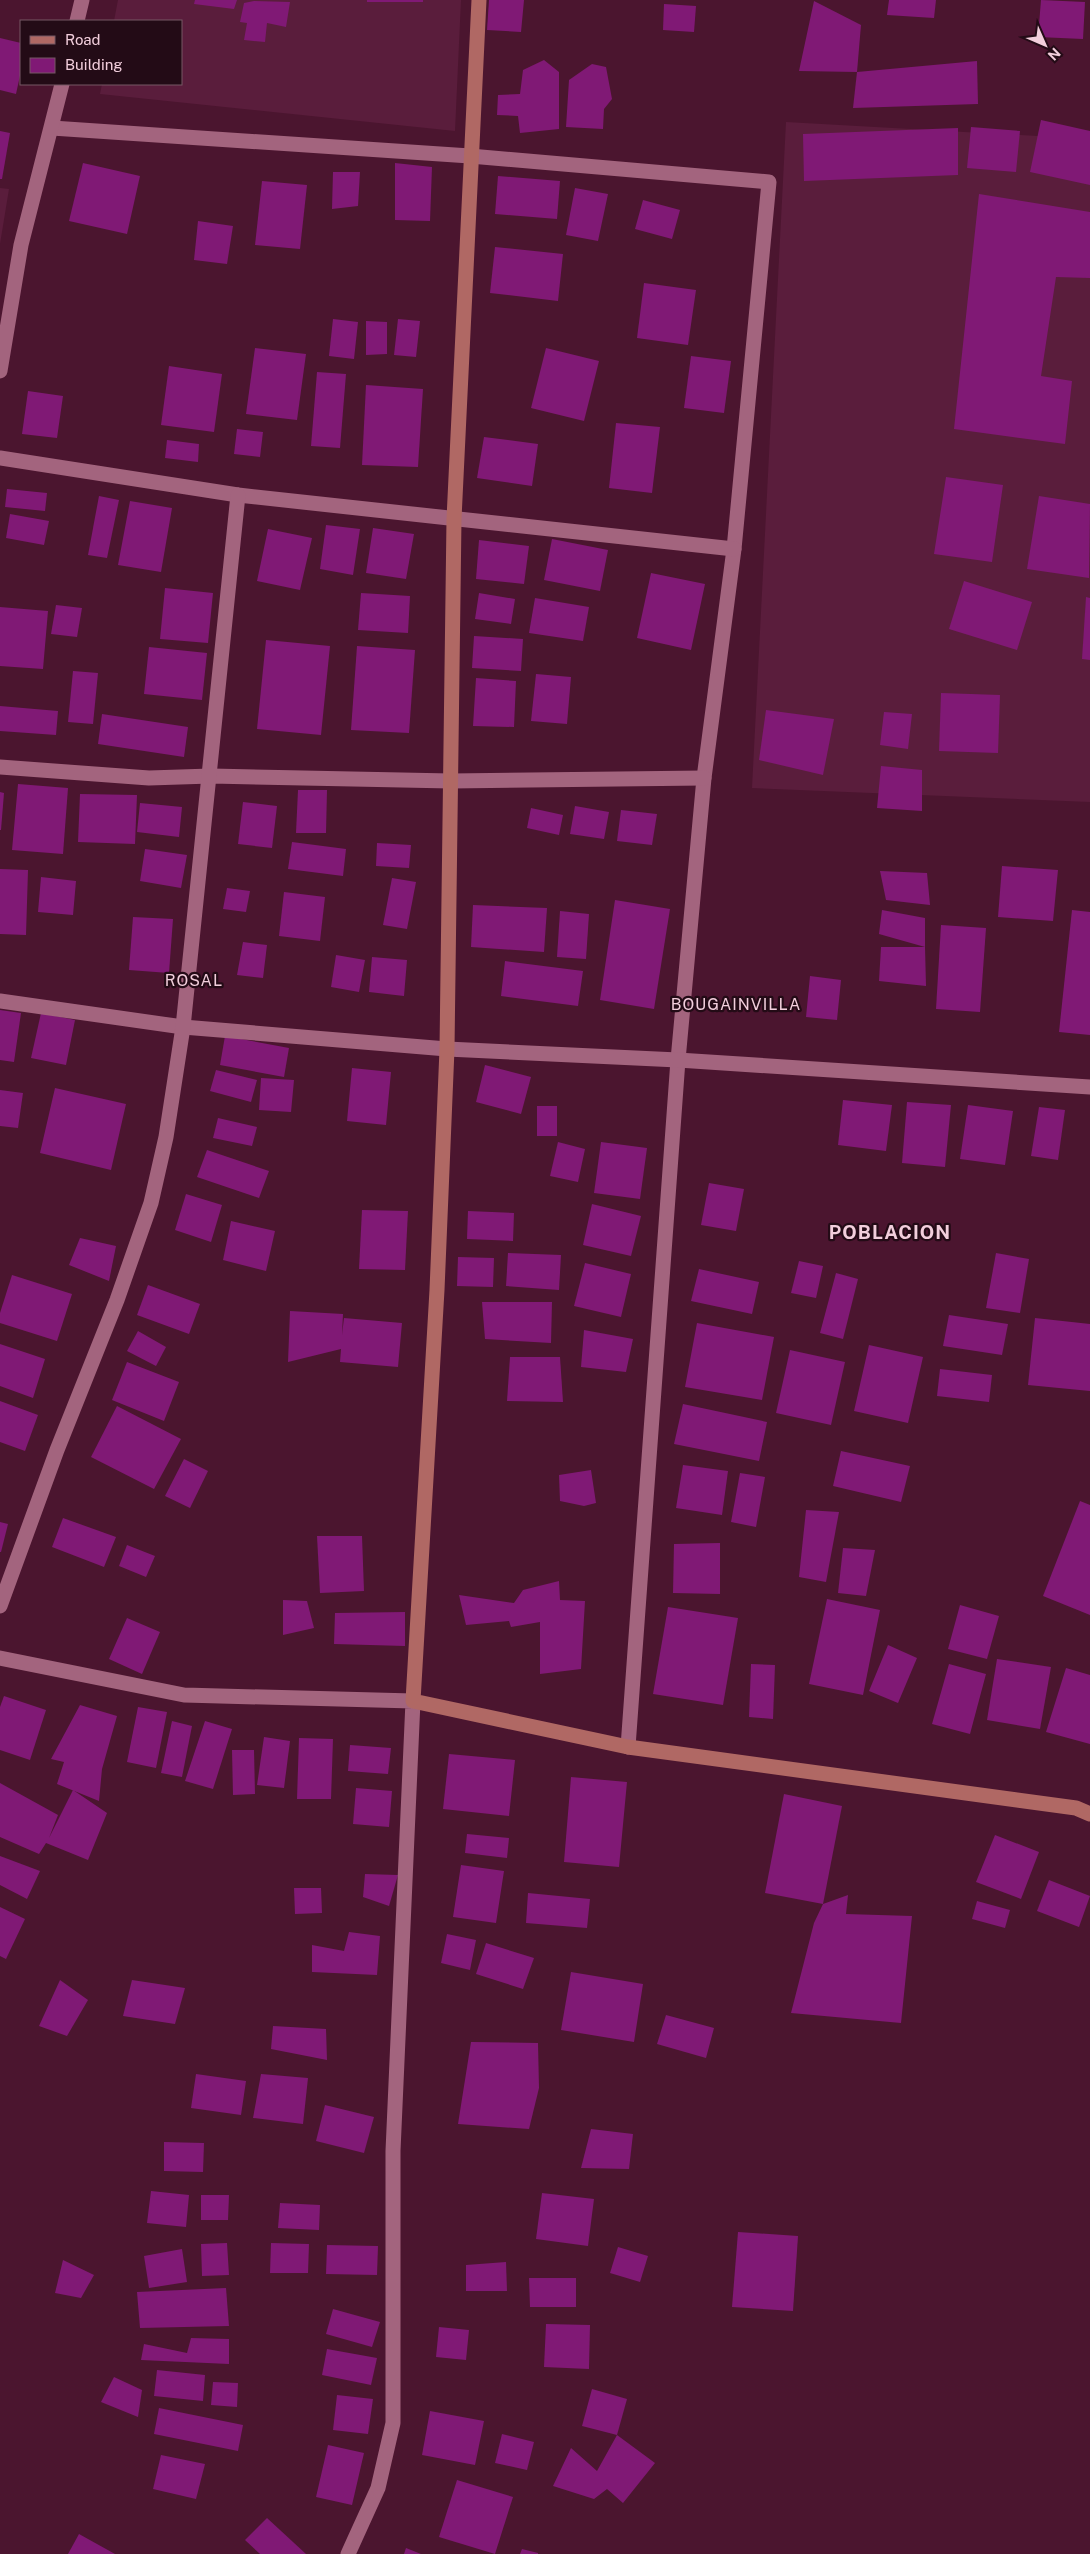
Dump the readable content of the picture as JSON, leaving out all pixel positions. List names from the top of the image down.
{
  "districts": ["ROSAL", "BOUGAINVILLA", "POBLACION"],
  "legend": ["Road", "Building"],
  "north": "bottom right"
}
